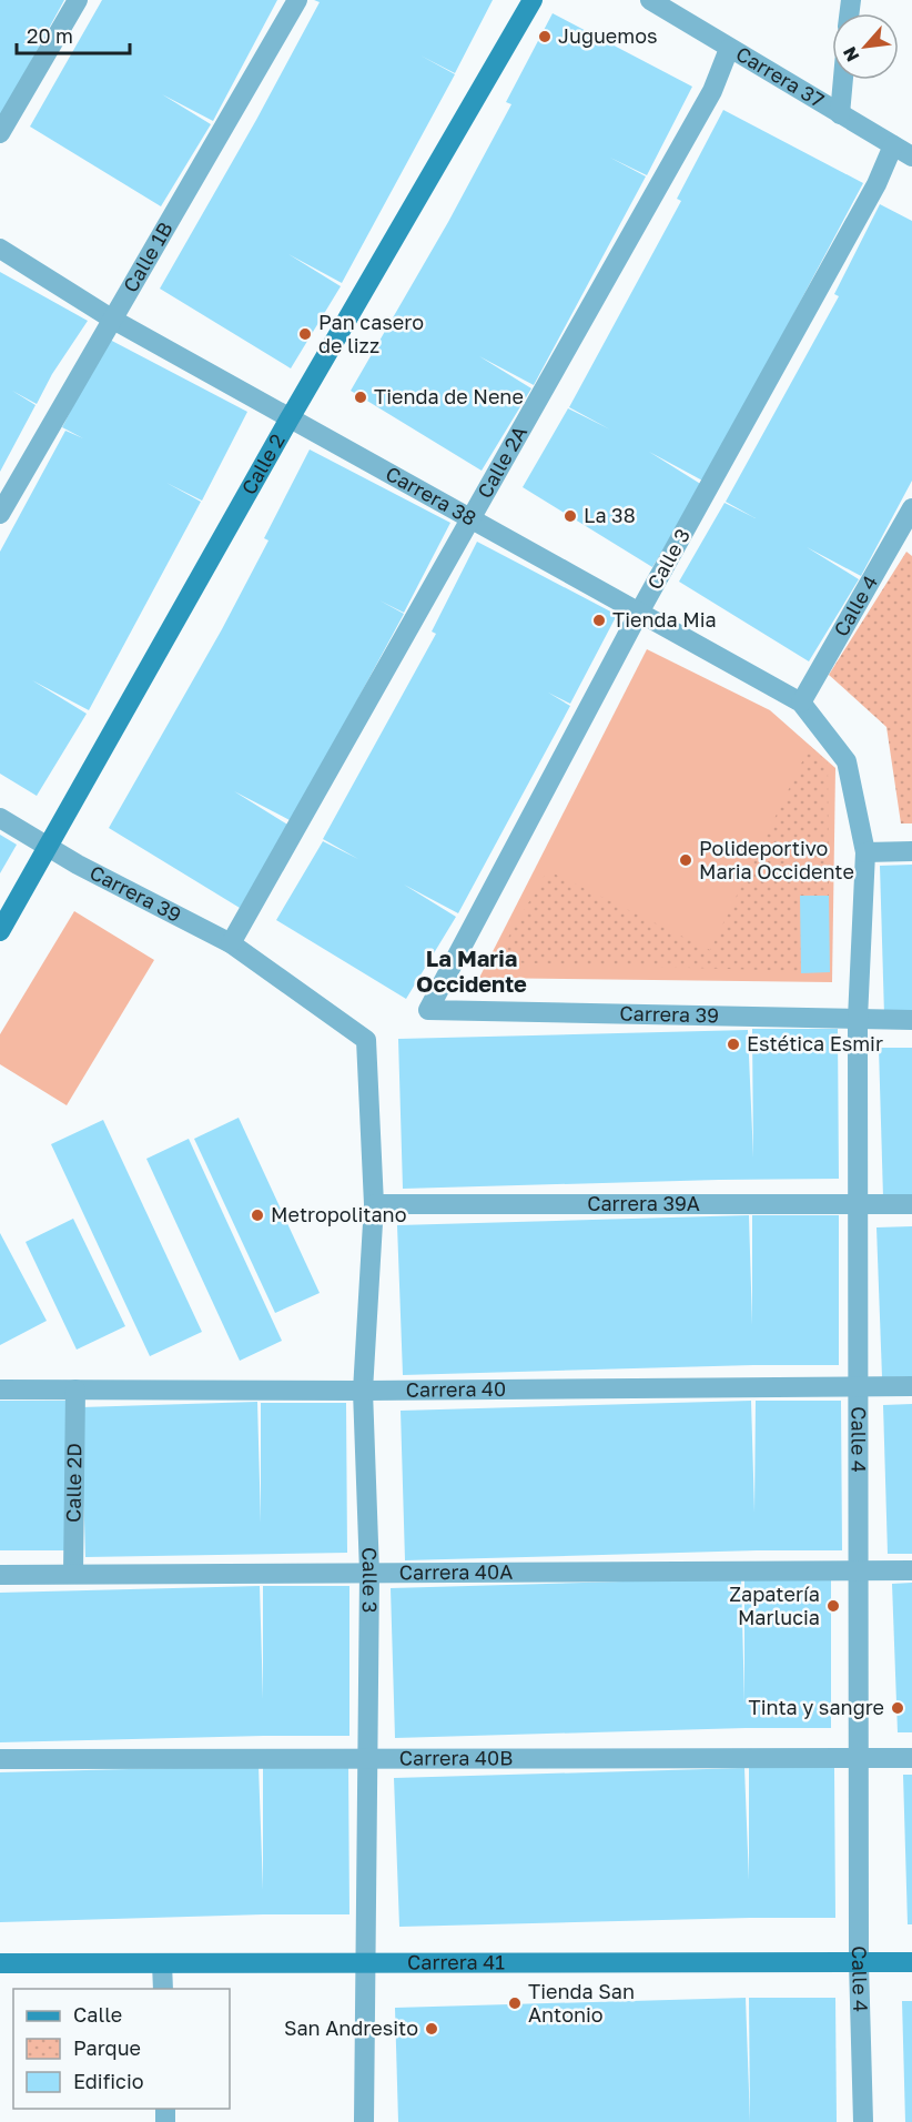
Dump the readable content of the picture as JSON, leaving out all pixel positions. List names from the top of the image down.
{
  "streets": {
    "street": [
      "Carrera 37",
      "Calle 1B",
      "Calle 2A",
      "Calle 2",
      "Carrera 38",
      "Calle 3",
      "Calle 4",
      "Carrera 39",
      "Carrera 39A",
      "Carrera 40",
      "Calle 2D",
      "Carrera 40A",
      "Carrera 40B",
      "Carrera 41"
    ]
  },
  "crossings": [
    ["Carrera 37", "Calle 2A"],
    ["Carrera 37", "Calle 3"],
    ["Calle 1B", "Carrera 38"],
    ["Calle 2A", "Carrera 38"],
    ["Calle 2A", "Carrera 39"],
    ["Calle 2", "Carrera 38"],
    ["Calle 2", "Carrera 39"],
    ["Carrera 38", "Calle 3"],
    ["Carrera 38", "Calle 4"],
    ["Calle 3", "Carrera 39"],
    ["Calle 3", "Carrera 39A"],
    ["Calle 3", "Carrera 40"],
    ["Calle 3", "Carrera 40A"],
    ["Calle 3", "Carrera 40B"],
    ["Calle 3", "Carrera 41"],
    ["Calle 4", "Carrera 39"],
    ["Calle 4", "Carrera 39A"],
    ["Calle 4", "Carrera 40"],
    ["Calle 4", "Carrera 40A"],
    ["Calle 4", "Carrera 40B"],
    ["Calle 4", "Carrera 41"],
    ["Carrera 40", "Calle 2D"],
    ["Calle 2D", "Carrera 40A"]
  ],
  "districts": ["La Maria Occidente"],
  "places": [
    "Juguemos",
    "Pan casero de lizz",
    "Tienda de Nene",
    "La 38",
    "Tienda Mia",
    "Polideportivo Maria Occidente",
    "Estética Esmir",
    "Metropolitano",
    "Zapatería Marlucia",
    "Tinta y sangre",
    "Tienda San Antonio",
    "San Andresito"
  ],
  "legend": ["Calle", "Parque", "Edificio"],
  "scale_bar": "20 m",
  "north": "bottom left"
}
